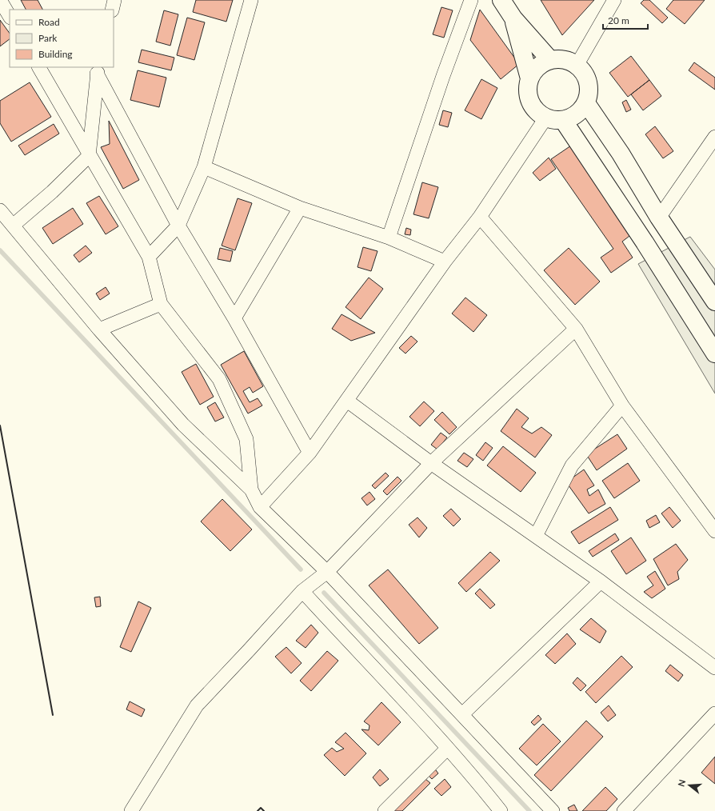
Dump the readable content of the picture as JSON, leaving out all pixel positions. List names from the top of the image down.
{
  "legend": ["Road", "Park", "Building"],
  "scale_bar": "20 m",
  "north": "left"
}
